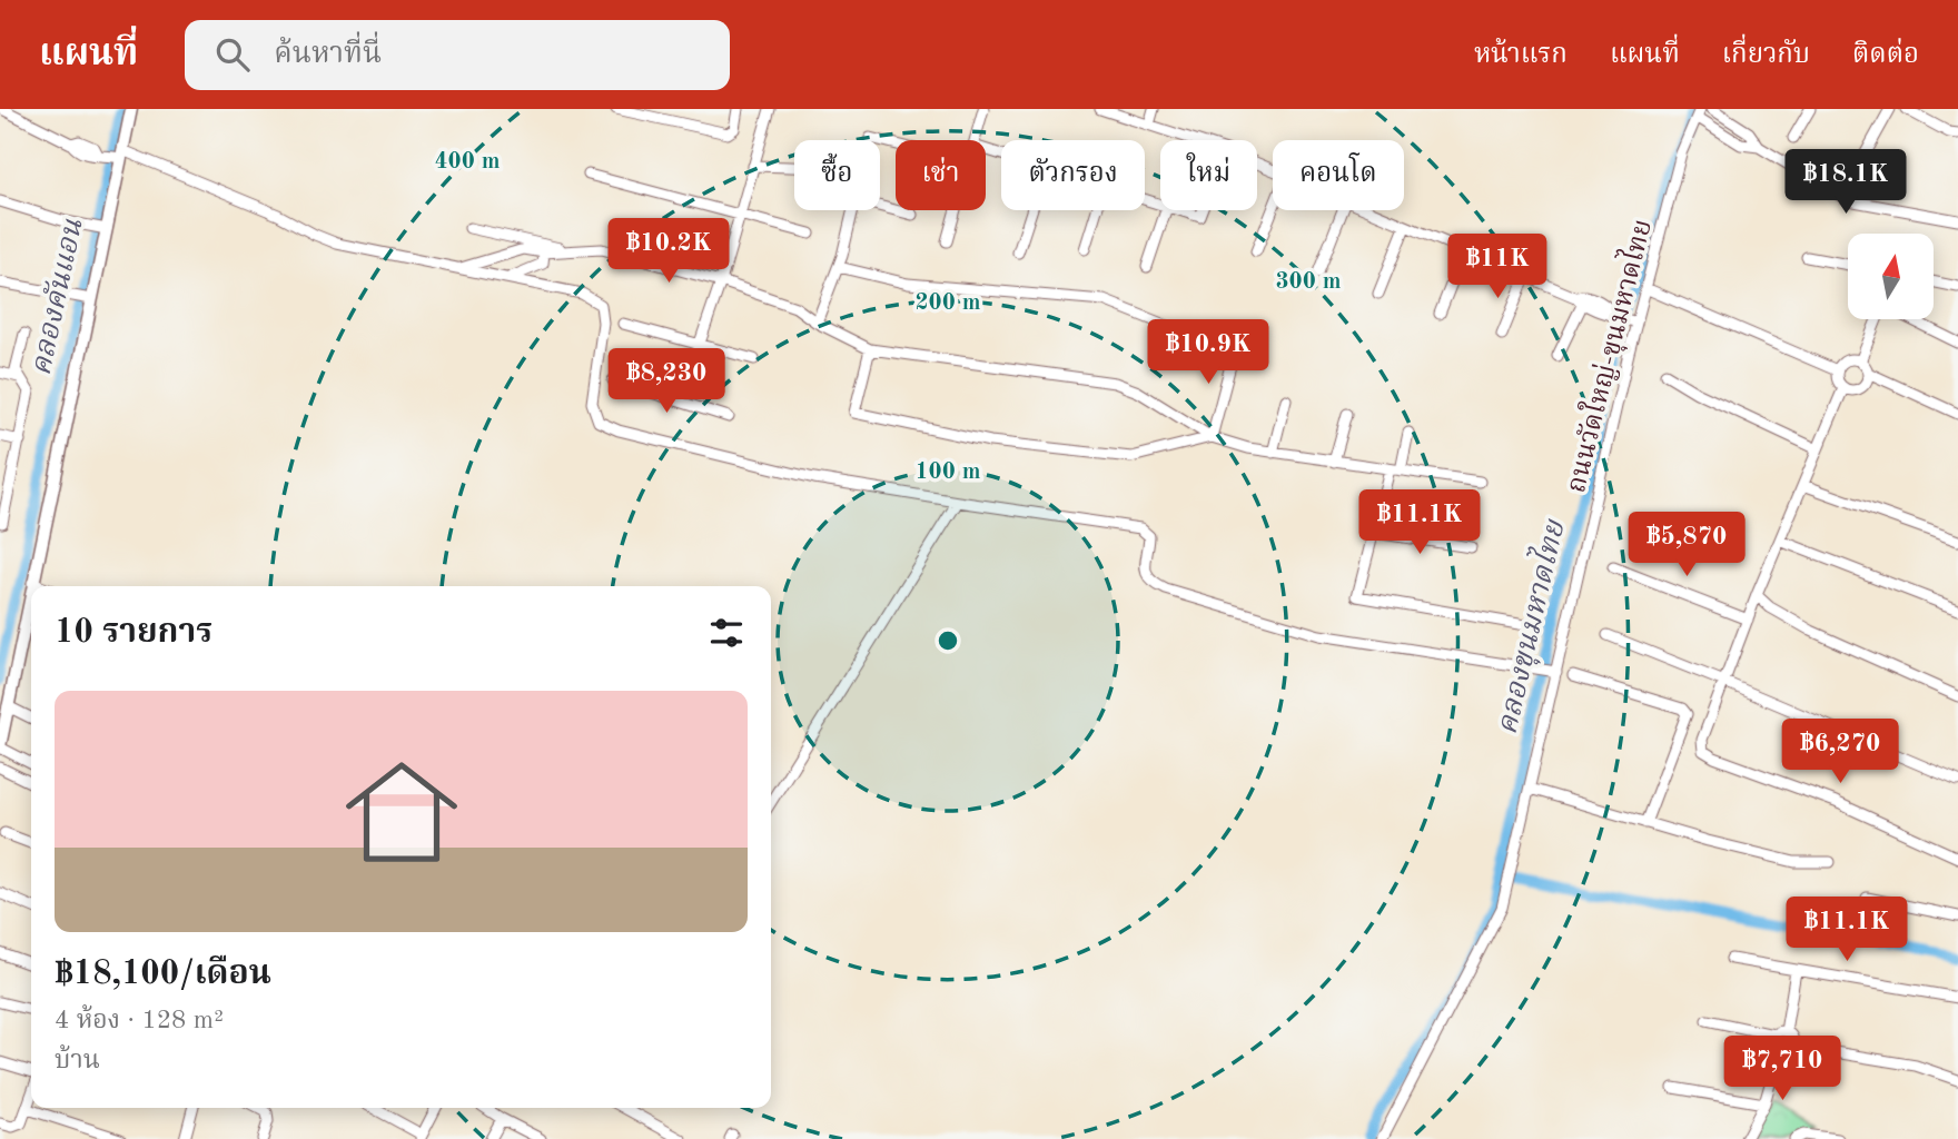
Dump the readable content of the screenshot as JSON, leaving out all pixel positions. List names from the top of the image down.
{
  "streets": {
    "street": ["ถนนวัดใหญ่-ขุนมหาดไทย"]
  },
  "water": ["คลองคันแอน", "คลองขุนมหาดไทย"],
  "north": "top",
  "page": {
    "header": "แผนที่",
    "search": "ค้นหาที่นี่",
    "nav": [
      "หน้าแรก",
      "แผนที่",
      "เกี่ยวกับ",
      "ติดต่อ"
    ],
    "chip": [
      "ซื้อ",
      "เช่า",
      "ตัวกรอง",
      "ใหม่",
      "คอนโด"
    ],
    "price": [
      "฿18.1K",
      "฿10.2K",
      "฿11K",
      "฿10.9K",
      "฿8,230",
      "฿11.1K",
      "฿5,870",
      "฿6,270",
      "฿11.1K",
      "฿7,710"
    ],
    "heading": "10 รายการ",
    "list": [
      {
        "name": "฿18,100/เดือน",
        "note": "4 ห้อง · 128 m² · บ้าน"
      }
    ]
  },
  "rings": [
    "400 m",
    "300 m",
    "200 m",
    "100 m"
  ]
}
